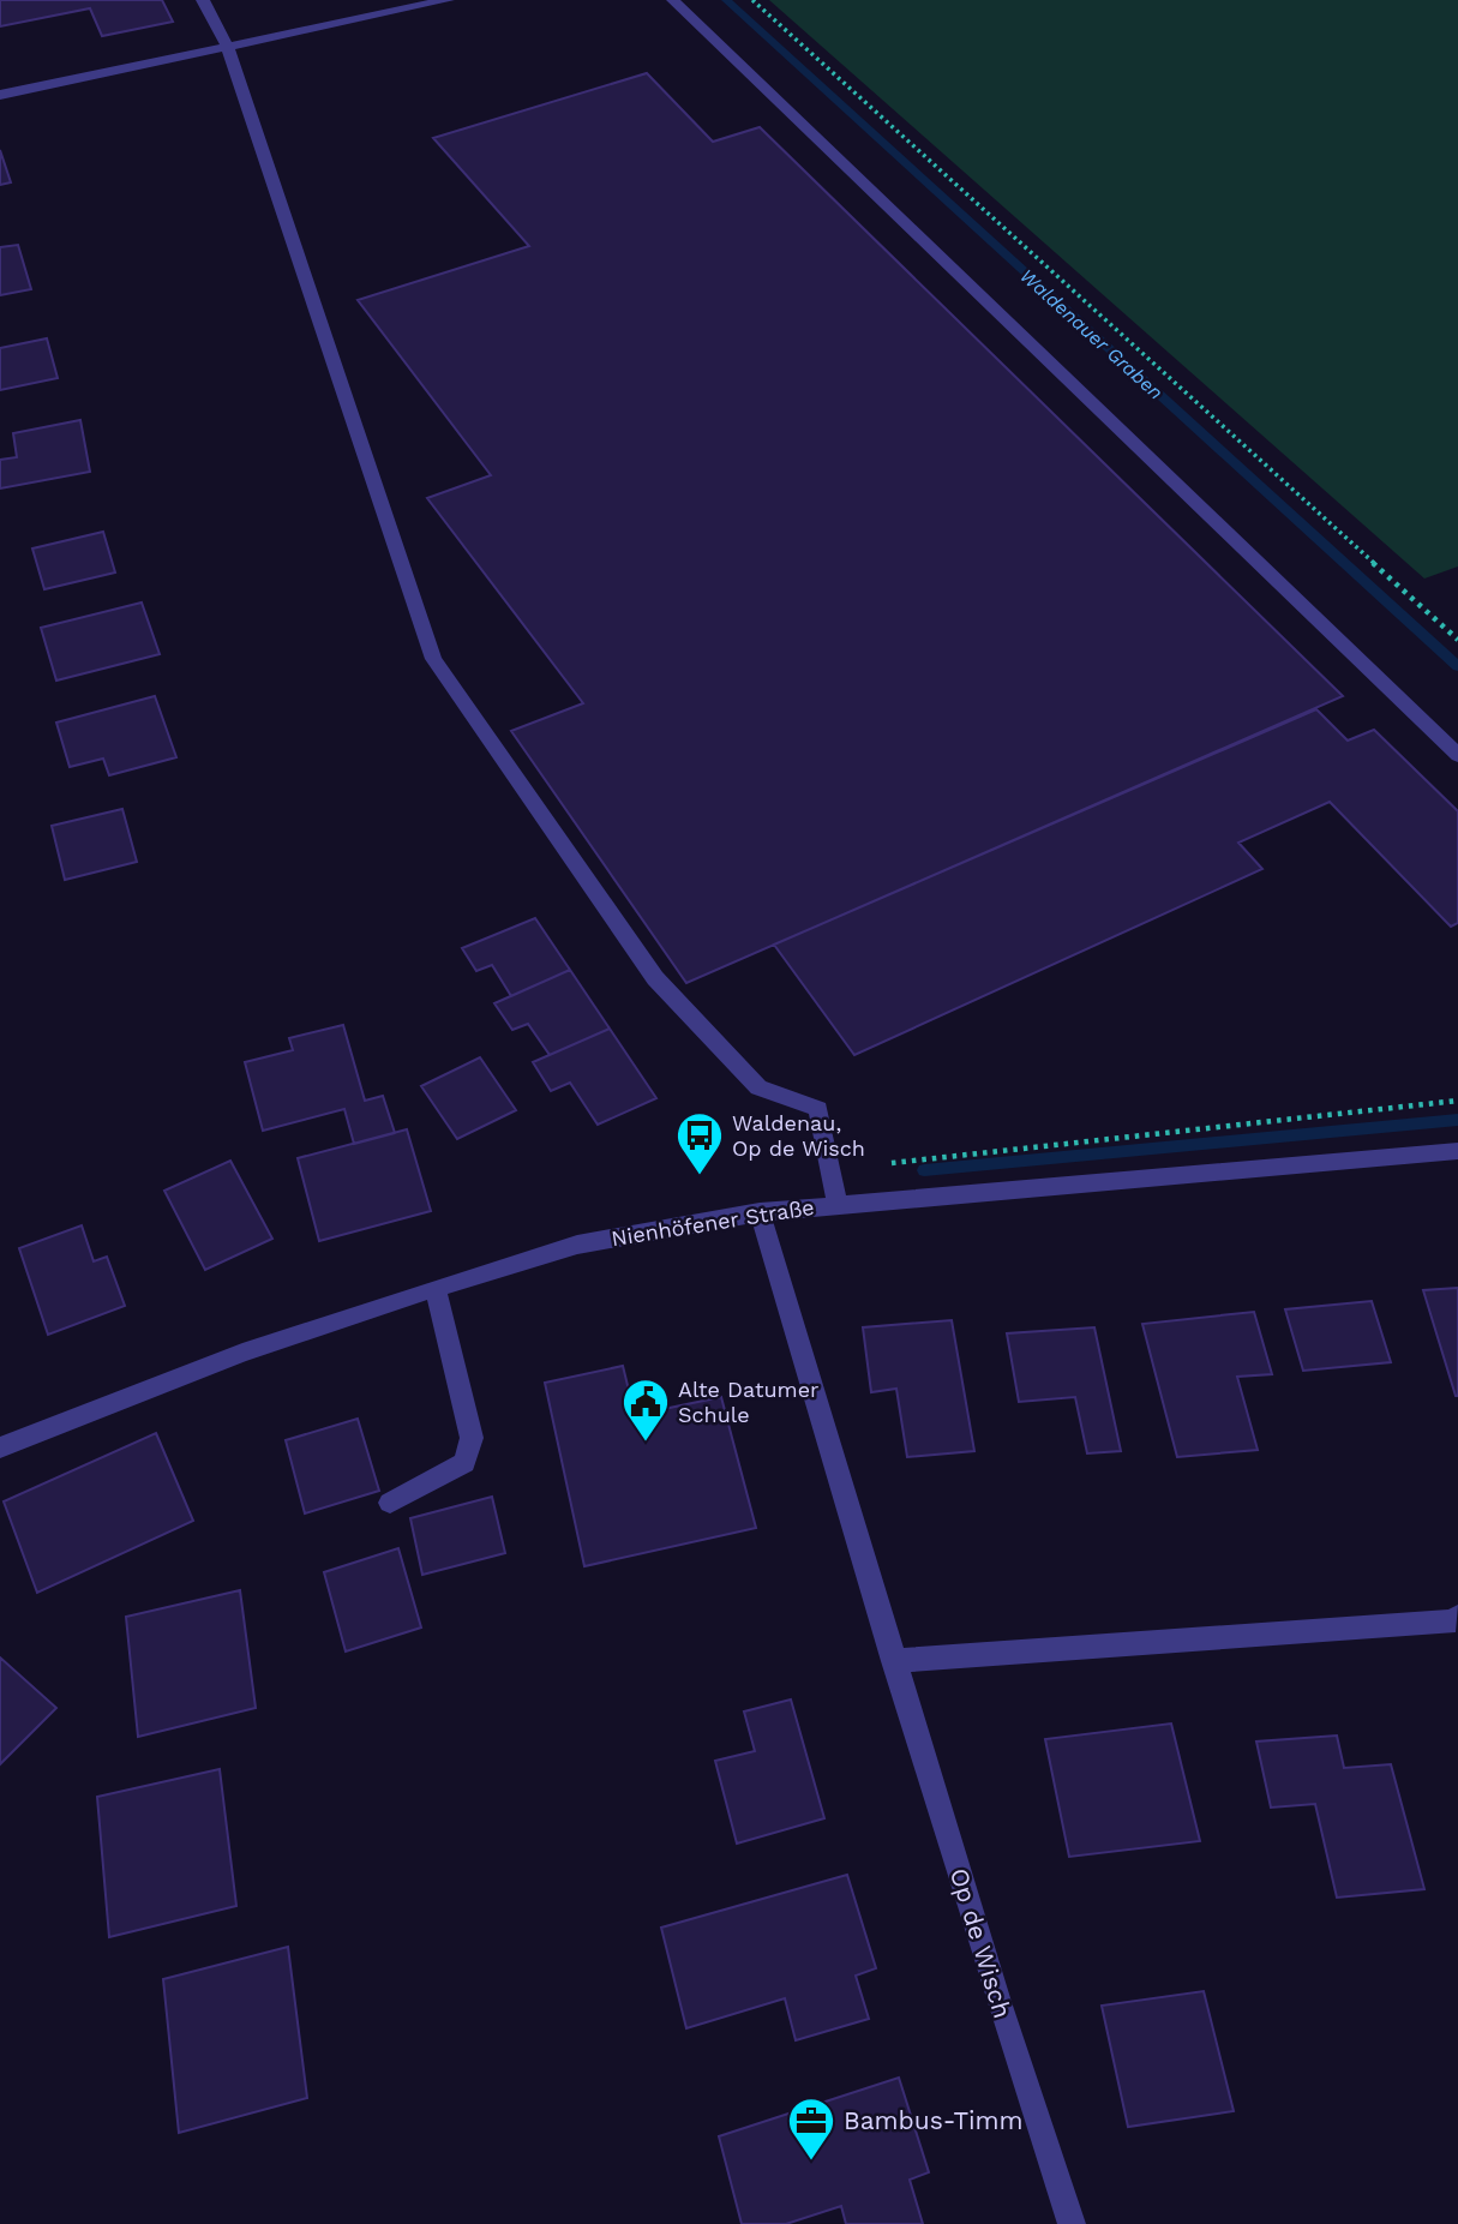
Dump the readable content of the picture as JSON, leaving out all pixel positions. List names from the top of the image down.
{
  "streets": {
    "street": ["Nienhöfener Straße", "Op de Wisch"]
  },
  "crossings": [
    ["Nienhöfener Straße", "Op de Wisch"]
  ],
  "water": ["Waldenauer Graben"],
  "places": {
    "bus stop": ["Waldenau, Op de Wisch"],
    "public building": ["Alte Datumer Schule"],
    "office": ["Bambus-Timm"]
  }
}
